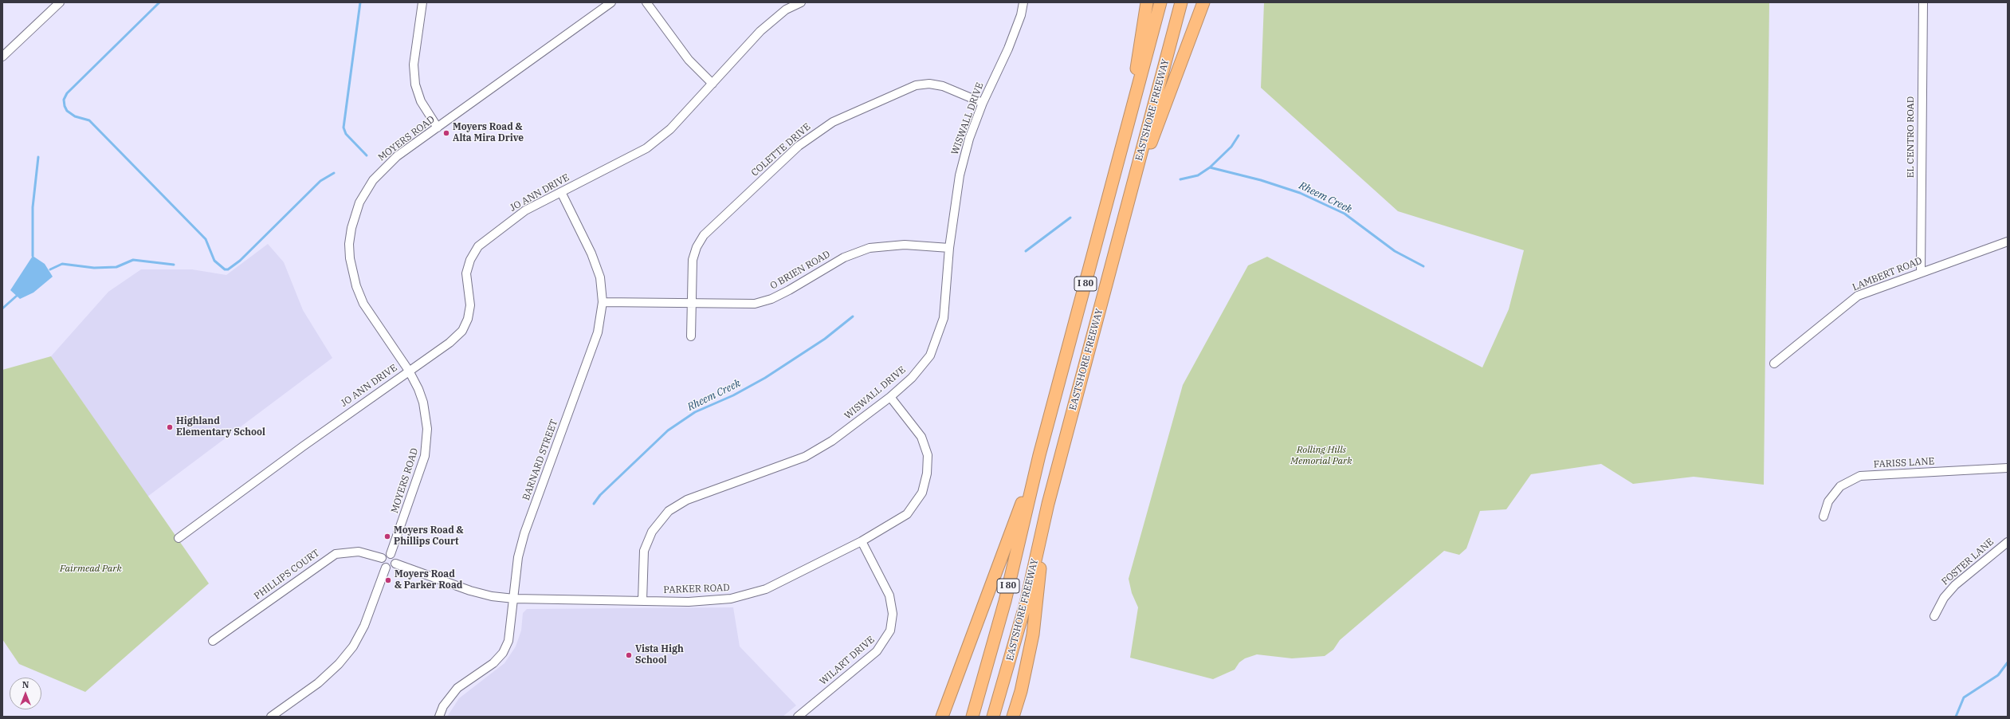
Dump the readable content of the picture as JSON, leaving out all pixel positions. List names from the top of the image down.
{
  "streets": {
    "highway": ["EASTSHORE FREEWAY", "I 80"],
    "street": [
      "WISWALL DRIVE",
      "EL CENTRO ROAD",
      "MOYERS ROAD",
      "COLETTE DRIVE",
      "JO ANN DRIVE",
      "O BRIEN ROAD",
      "LAMBERT ROAD",
      "BARNARD STREET",
      "FARISS LANE",
      "FOSTER LANE",
      "PHILLIPS COURT",
      "PARKER ROAD",
      "WILART DRIVE"
    ]
  },
  "crossings": [
    ["WISWALL DRIVE", "COLETTE DRIVE"],
    ["WISWALL DRIVE", "O BRIEN ROAD"],
    ["WISWALL DRIVE", "PARKER ROAD"],
    ["EL CENTRO ROAD", "LAMBERT ROAD"],
    ["MOYERS ROAD", "JO ANN DRIVE"],
    ["MOYERS ROAD", "PHILLIPS COURT"],
    ["MOYERS ROAD", "PARKER ROAD"],
    ["COLETTE DRIVE", "O BRIEN ROAD"],
    ["JO ANN DRIVE", "BARNARD STREET"],
    ["O BRIEN ROAD", "BARNARD STREET"],
    ["BARNARD STREET", "PARKER ROAD"],
    ["PHILLIPS COURT", "PARKER ROAD"],
    ["PARKER ROAD", "WILART DRIVE"]
  ],
  "water": ["Rheem Creek"],
  "parks": ["Rolling Hills Memorial Park", "Fairmead Park"],
  "places": [
    "Moyers Road & Alta Mira Drive",
    "Highland Elementary School",
    "Moyers Road & Phillips Court",
    "Moyers Road & Parker Road",
    "Vista High School"
  ],
  "north": "top"
}
